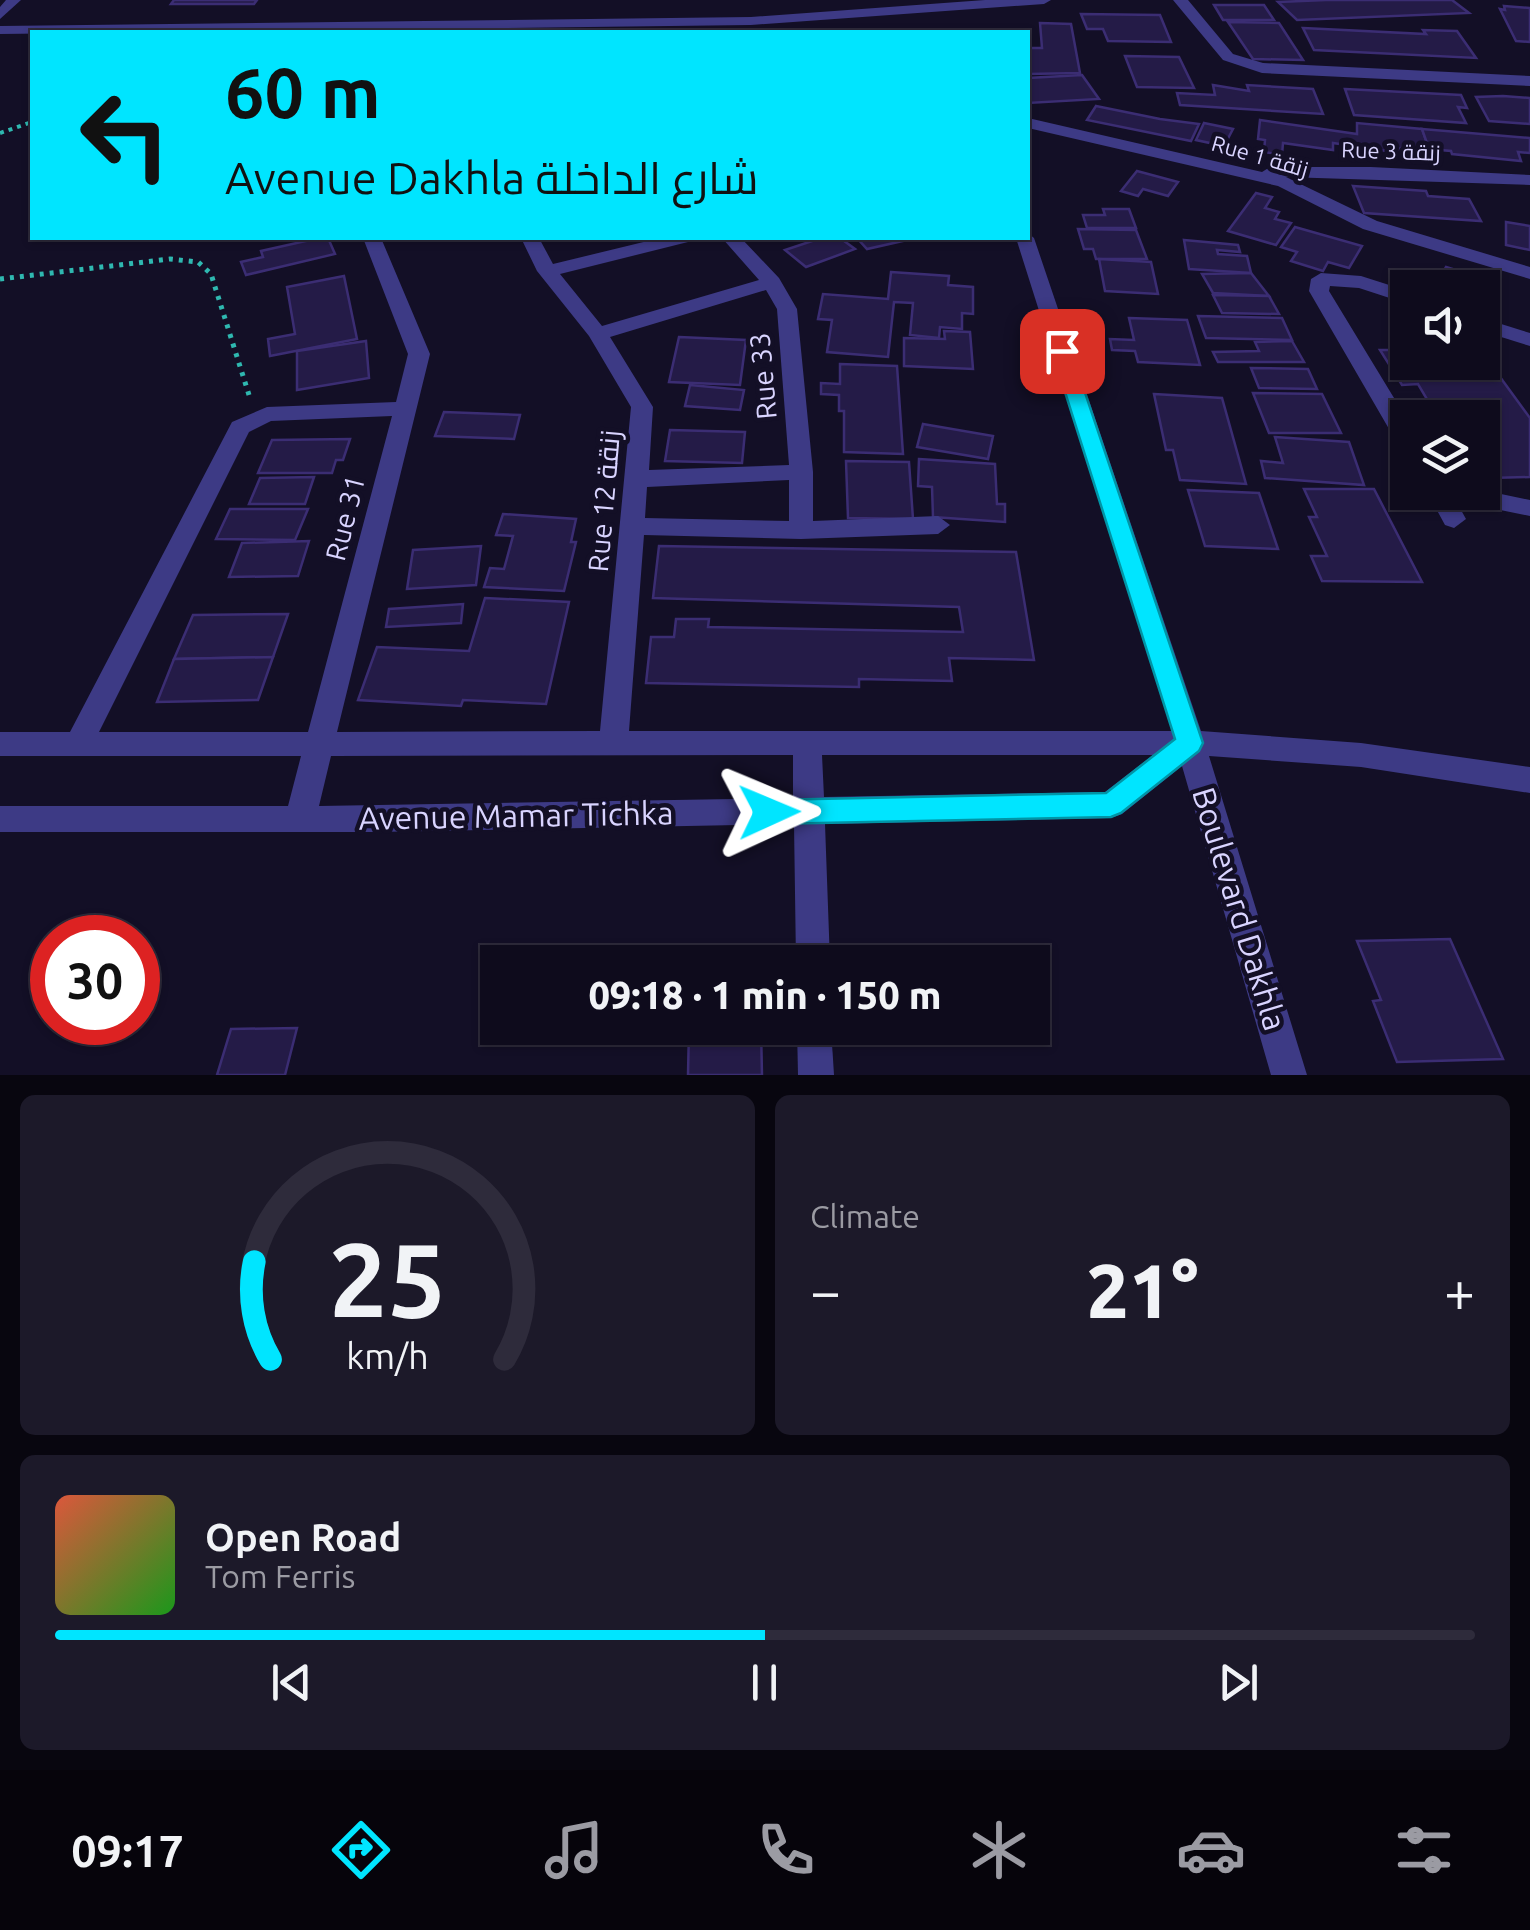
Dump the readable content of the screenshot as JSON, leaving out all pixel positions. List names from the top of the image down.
{
  "streets": {
    "street": [
      "Rue 3 زنقة",
      "Rue 1 زنقة",
      "Rue 33",
      "Rue 12 زنقة",
      "Rue 31",
      "Avenue Mamar Tichka",
      "Boulevard Dakhla"
    ]
  },
  "crossings": [
    ["Rue 3 زنقة", "Rue 1 زنقة"],
    ["Rue 31", "Avenue Mamar Tichka"],
    ["Avenue Mamar Tichka", "Boulevard Dakhla"]
  ],
  "page": {
    "turn": ["60 m", "Avenue Dakhla شارع الداخلة"],
    "limit": "30",
    "trip": "09:18 · 1 min · 150 m",
    "tile": "Climate",
    "heat": ["−", "21°", "+"],
    "song": ["Open Road", "Tom Ferris"],
    "tabs": "09:17",
    "gauge": ["25", "km/h"]
  }
}
